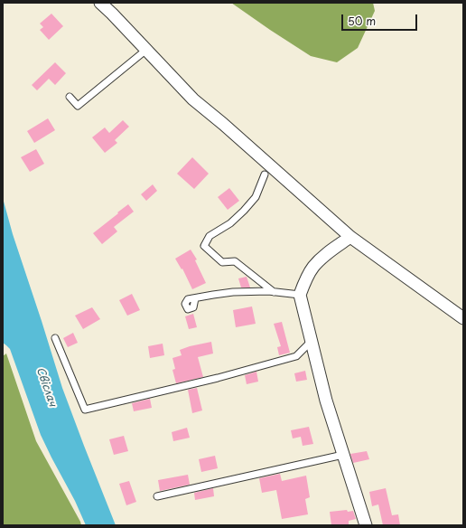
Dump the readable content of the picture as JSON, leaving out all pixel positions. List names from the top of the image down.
{
  "water": ["Свіслач"],
  "scale_bar": "50 m"
}
